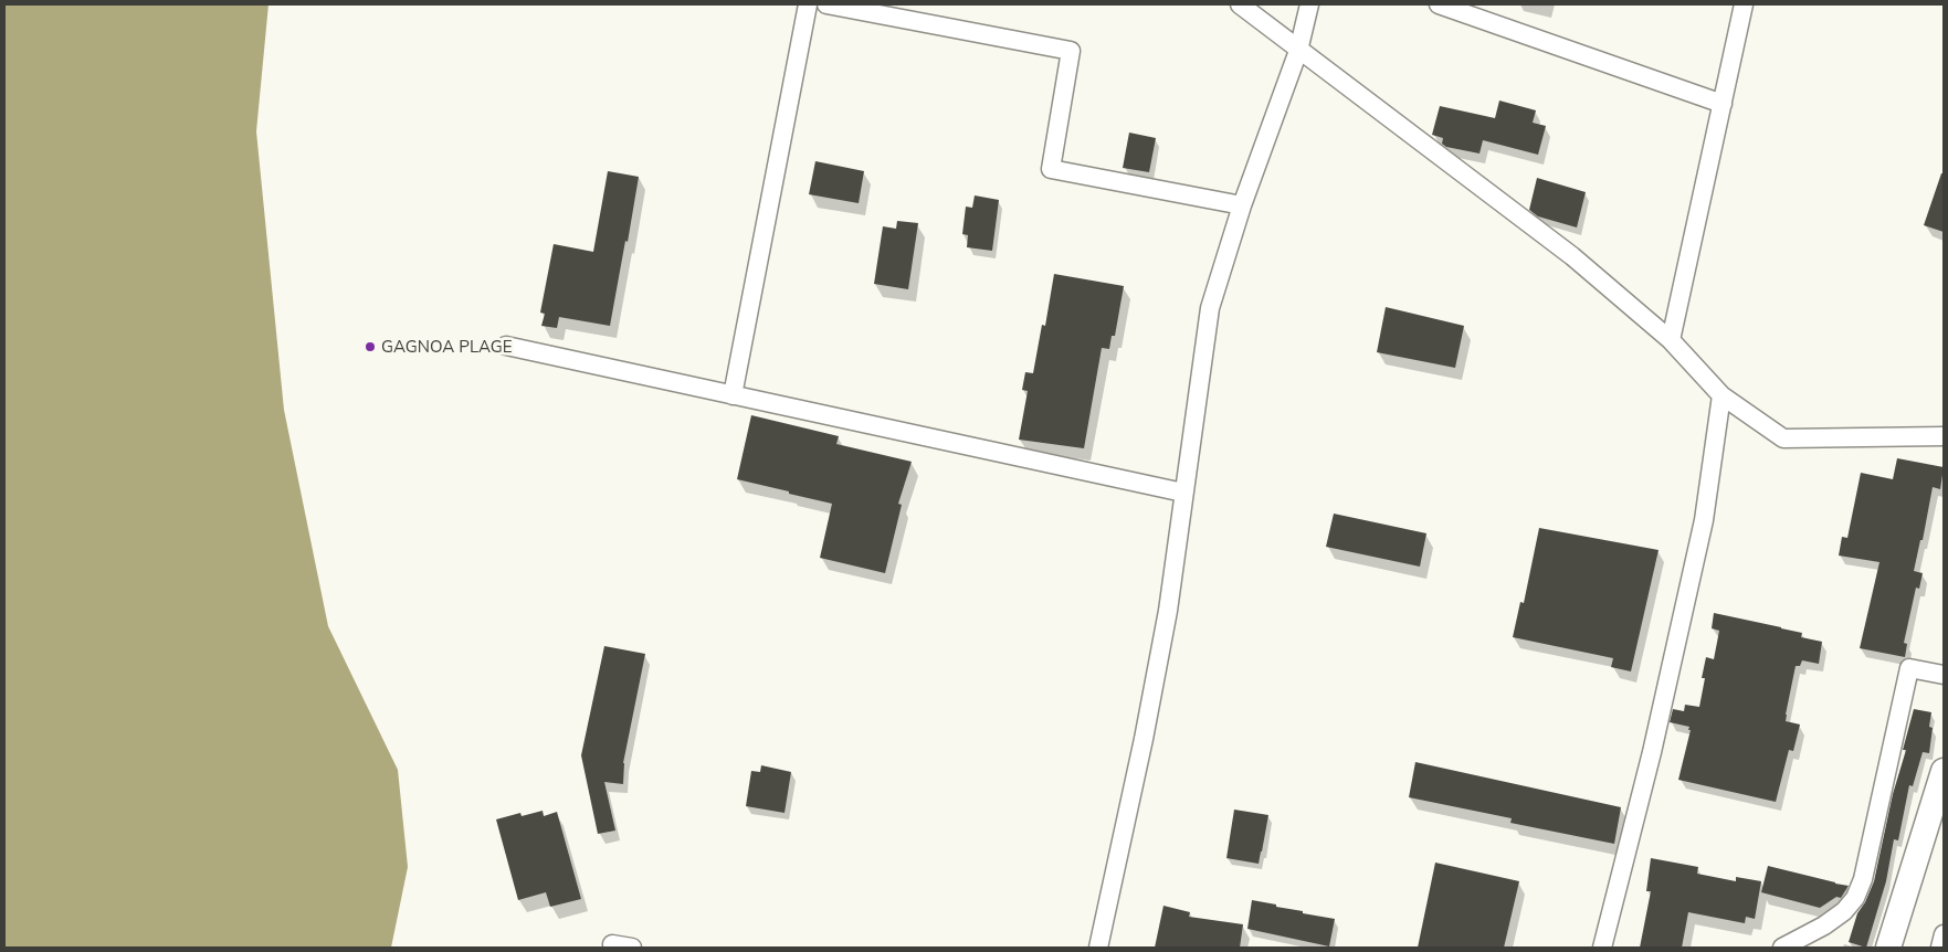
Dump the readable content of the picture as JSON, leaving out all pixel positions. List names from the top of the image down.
{
  "places": ["GAGNOA PLAGE"]
}
